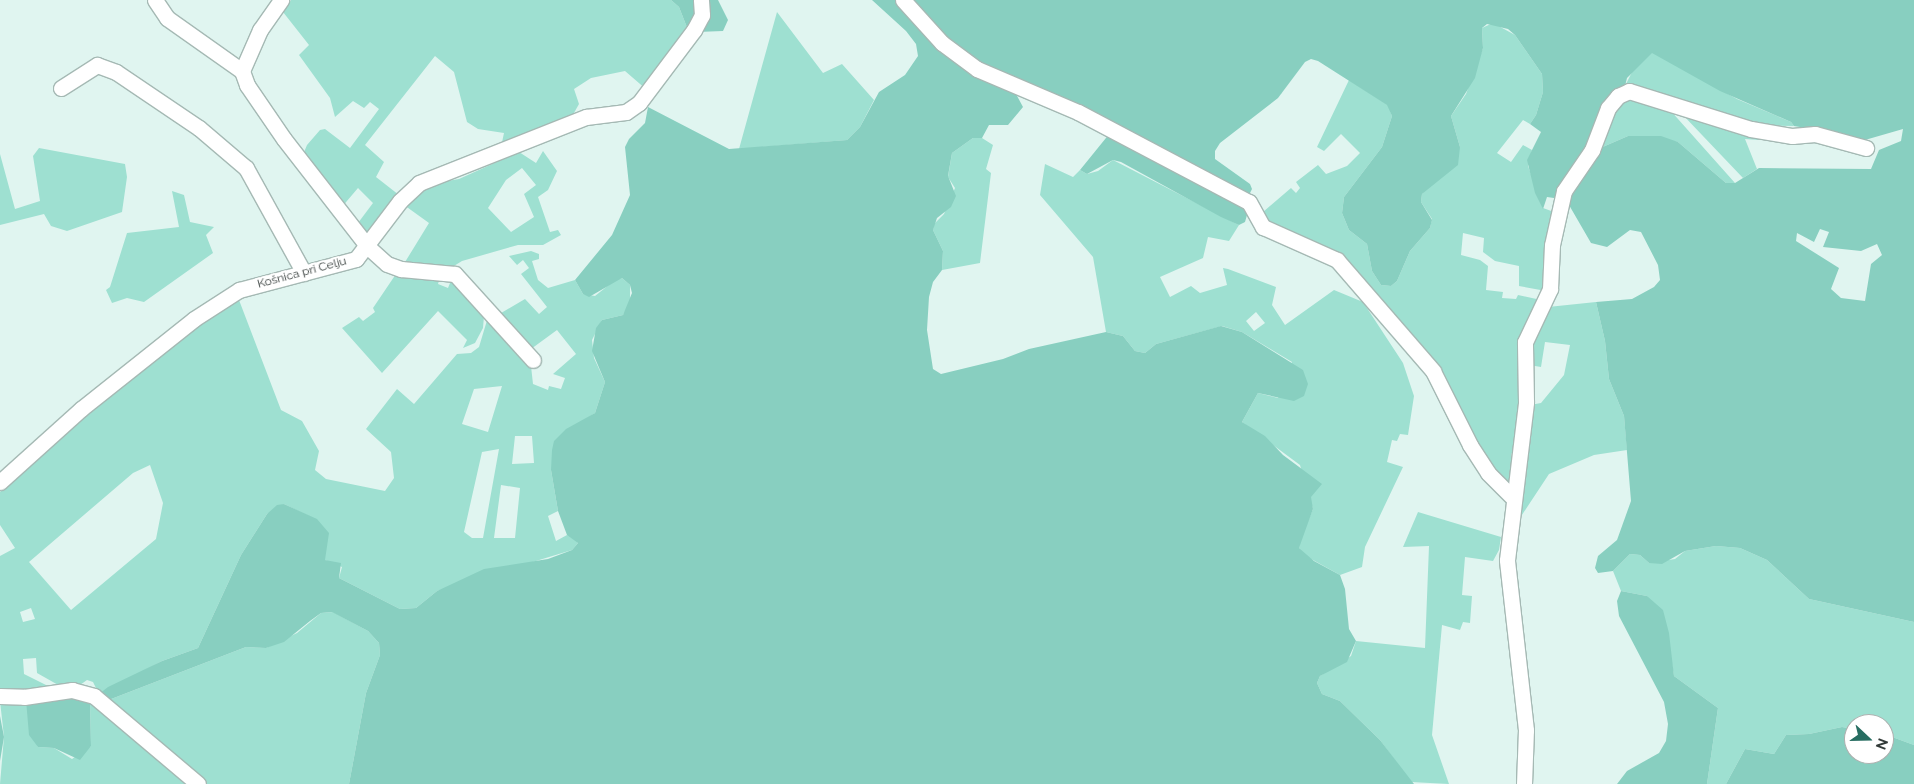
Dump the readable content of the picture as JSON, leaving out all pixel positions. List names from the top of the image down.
{
  "streets": {
    "street": ["Košnica pri Celju"]
  },
  "north": "right"
}
